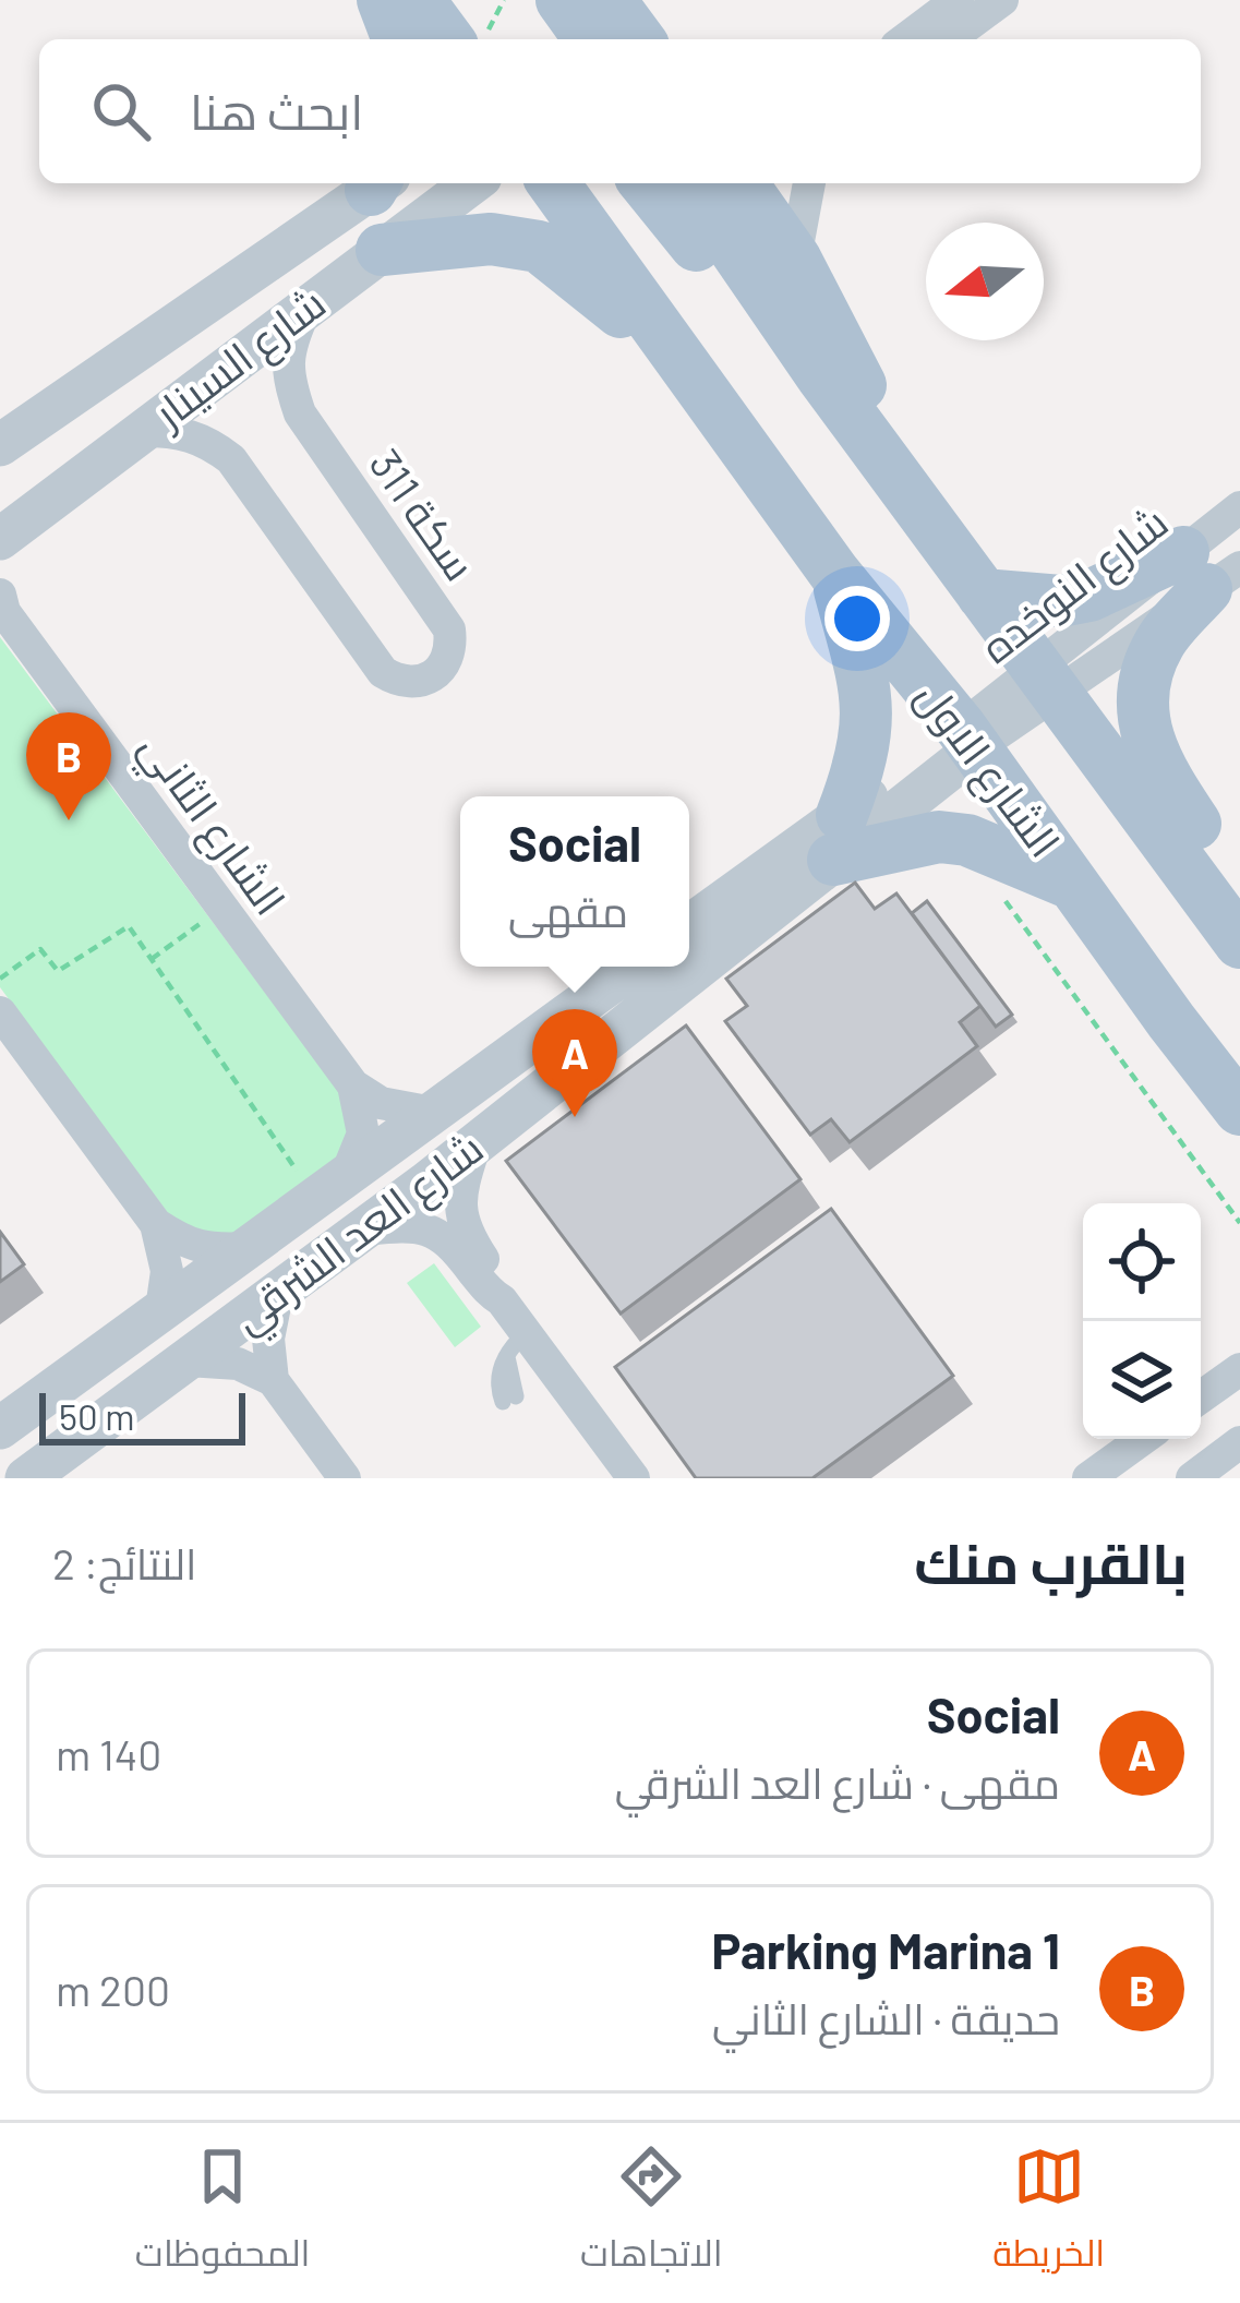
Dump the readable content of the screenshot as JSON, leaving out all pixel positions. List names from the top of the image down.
{
  "streets": {
    "main road": ["الشارع الاول"],
    "street": [
      "شارع السينار",
      "سكة 311",
      "شارع النوخده",
      "الشارع الثاني",
      "شارع العد الشرقي"
    ]
  },
  "crossings": [
    ["شارع السينار", "سكة 311"],
    ["شارع النوخده", "شارع العد الشرقي"],
    ["الشارع الاول", "شارع العد الشرقي"]
  ],
  "scale_bar": "50 m",
  "north": "left",
  "page": {
    "search": "ابحث هنا",
    "pins": ["B", "A"],
    "popup": ["Social", "مقهى"],
    "scale": "50 m",
    "heading": ["بالقرب منك", "النتائج: 2"],
    "list": [
      {
        "mark": "A",
        "name": "Social",
        "note": "مقهى · شارع العد الشرقي",
        "value": "140 m"
      },
      {
        "mark": "B",
        "name": "Parking Marina 1",
        "note": "حديقة · الشارع الثاني",
        "value": "200 m"
      }
    ],
    "nav": ["الخريطة", "الاتجاهات", "المحفوظات"]
  }
}
